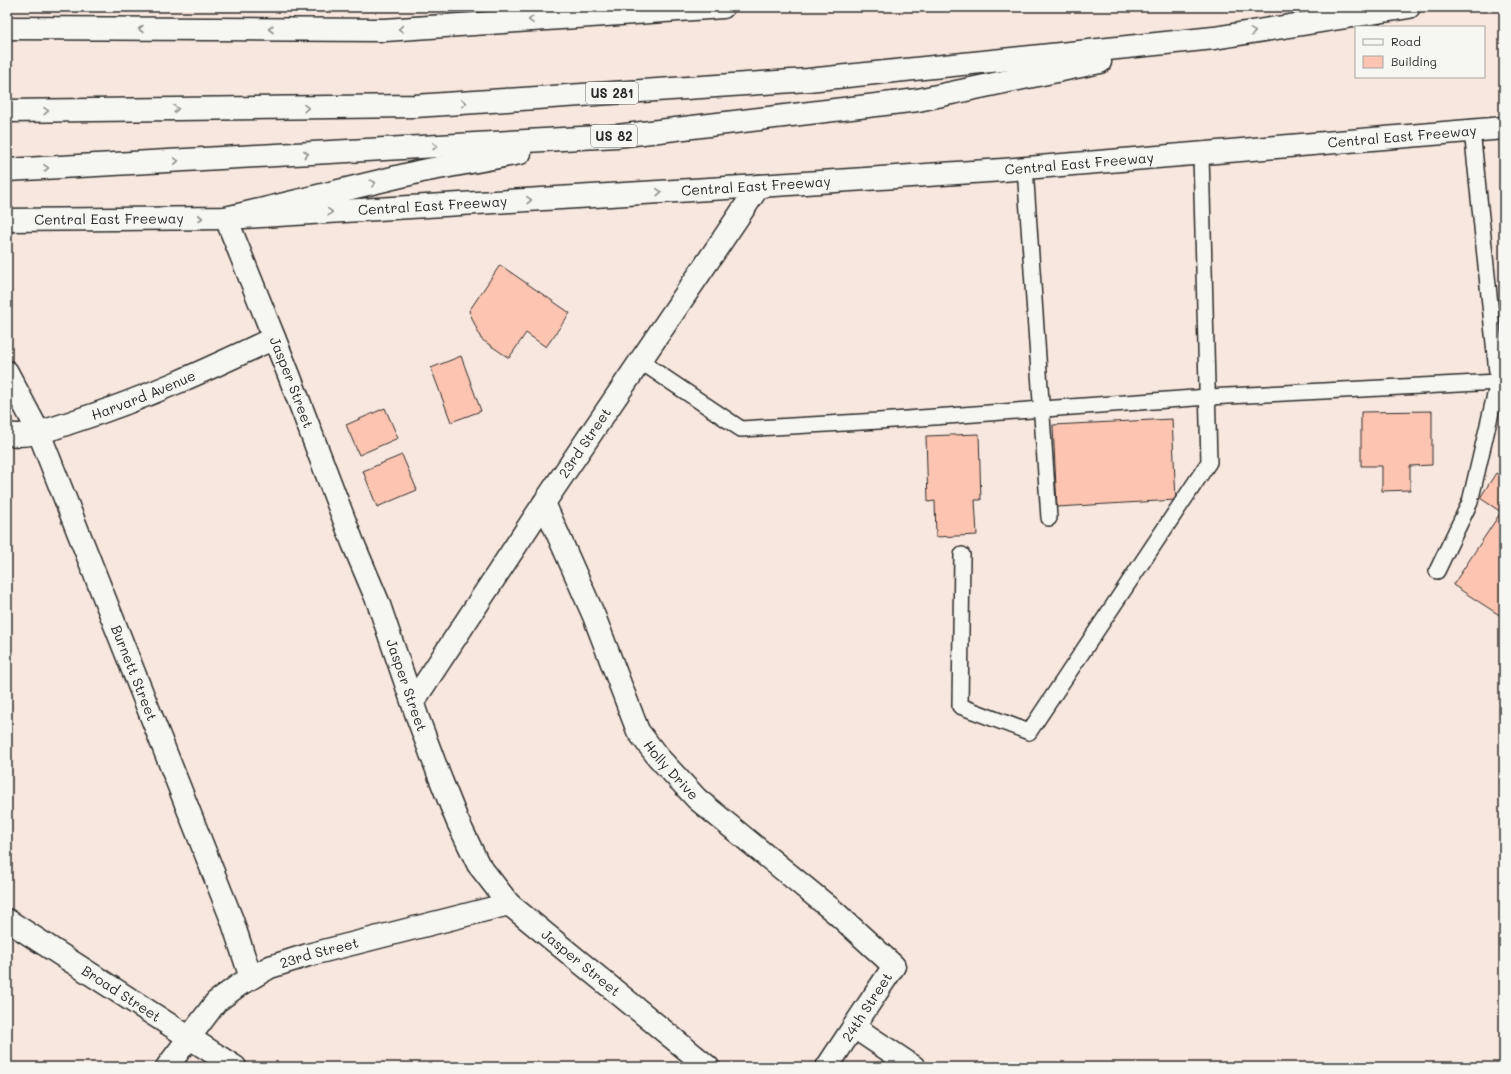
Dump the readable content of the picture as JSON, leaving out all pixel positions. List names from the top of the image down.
{
  "streets": {
    "main road": [
      "US 281",
      "US 82",
      "Central East Freeway",
      "Jasper Street",
      "Harvard Avenue",
      "23rd Street",
      "Burnett Street",
      "Holly Drive",
      "Broad Street",
      "24th Street"
    ]
  },
  "crossings": [
    ["US 281", "US 82"],
    ["Central East Freeway", "Jasper Street"],
    ["Central East Freeway", "23rd Street"],
    ["Jasper Street", "Harvard Avenue"],
    ["Jasper Street", "23rd Street"],
    ["Harvard Avenue", "Burnett Street"],
    ["23rd Street", "Burnett Street"],
    ["23rd Street", "Holly Drive"],
    ["23rd Street", "Broad Street"],
    ["Holly Drive", "24th Street"]
  ],
  "legend": ["Road", "Building"]
}
